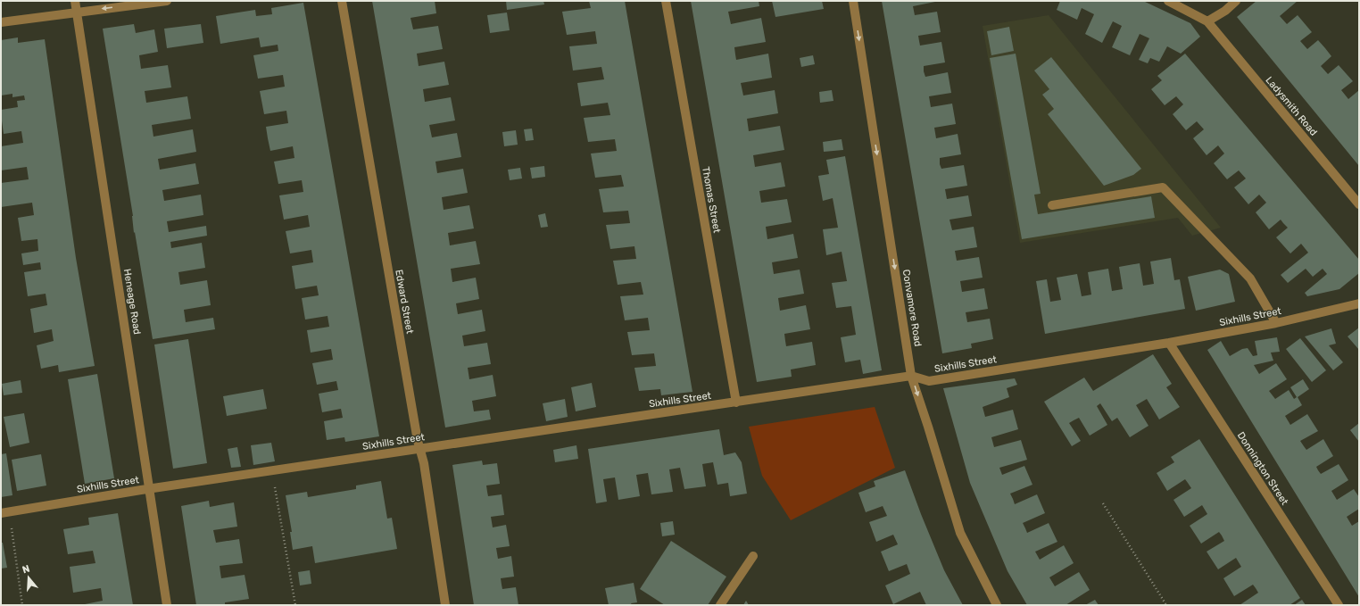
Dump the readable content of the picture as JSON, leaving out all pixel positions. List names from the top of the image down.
{
  "streets": {
    "street": [
      "Ladysmith Road",
      "Thomas Street",
      "Heneage Road",
      "Edward Street",
      "Convamore Road",
      "Sixhills Street",
      "Donnington Street"
    ]
  },
  "crossings": [
    ["Thomas Street", "Sixhills Street"],
    ["Heneage Road", "Sixhills Street"],
    ["Edward Street", "Sixhills Street"],
    ["Convamore Road", "Sixhills Street"],
    ["Sixhills Street", "Donnington Street"]
  ],
  "one_way": ["Convamore Road"],
  "north": "top"
}
